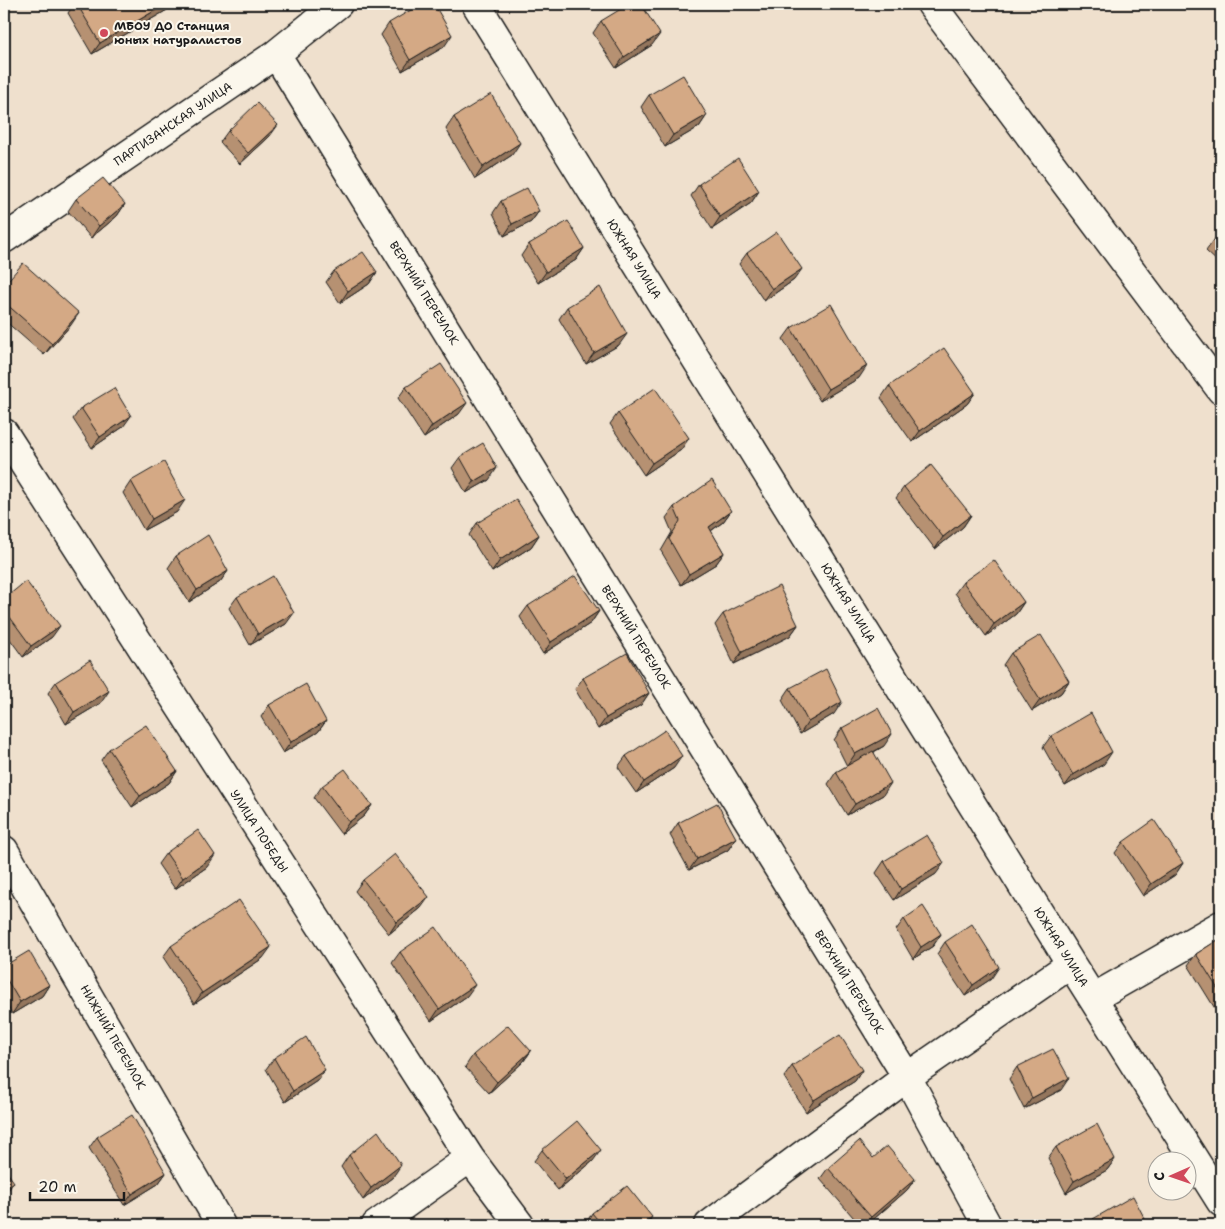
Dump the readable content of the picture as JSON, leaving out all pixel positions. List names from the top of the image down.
{
  "streets": {
    "street": [
      "ПАРТИЗАНСКАЯ УЛИЦА",
      "ЮЖНАЯ УЛИЦА",
      "ВЕРХНИЙ ПЕРЕУЛОК",
      "УЛИЦА ПОБЕДЫ",
      "НИЖНИЙ ПЕРЕУЛОК"
    ]
  },
  "crossings": [
    ["ПАРТИЗАНСКАЯ УЛИЦА", "ВЕРХНИЙ ПЕРЕУЛОК"]
  ],
  "places": ["МБОУ ДО Станция юных натуралистов"],
  "scale_bar": "20 m",
  "north": "left"
}
